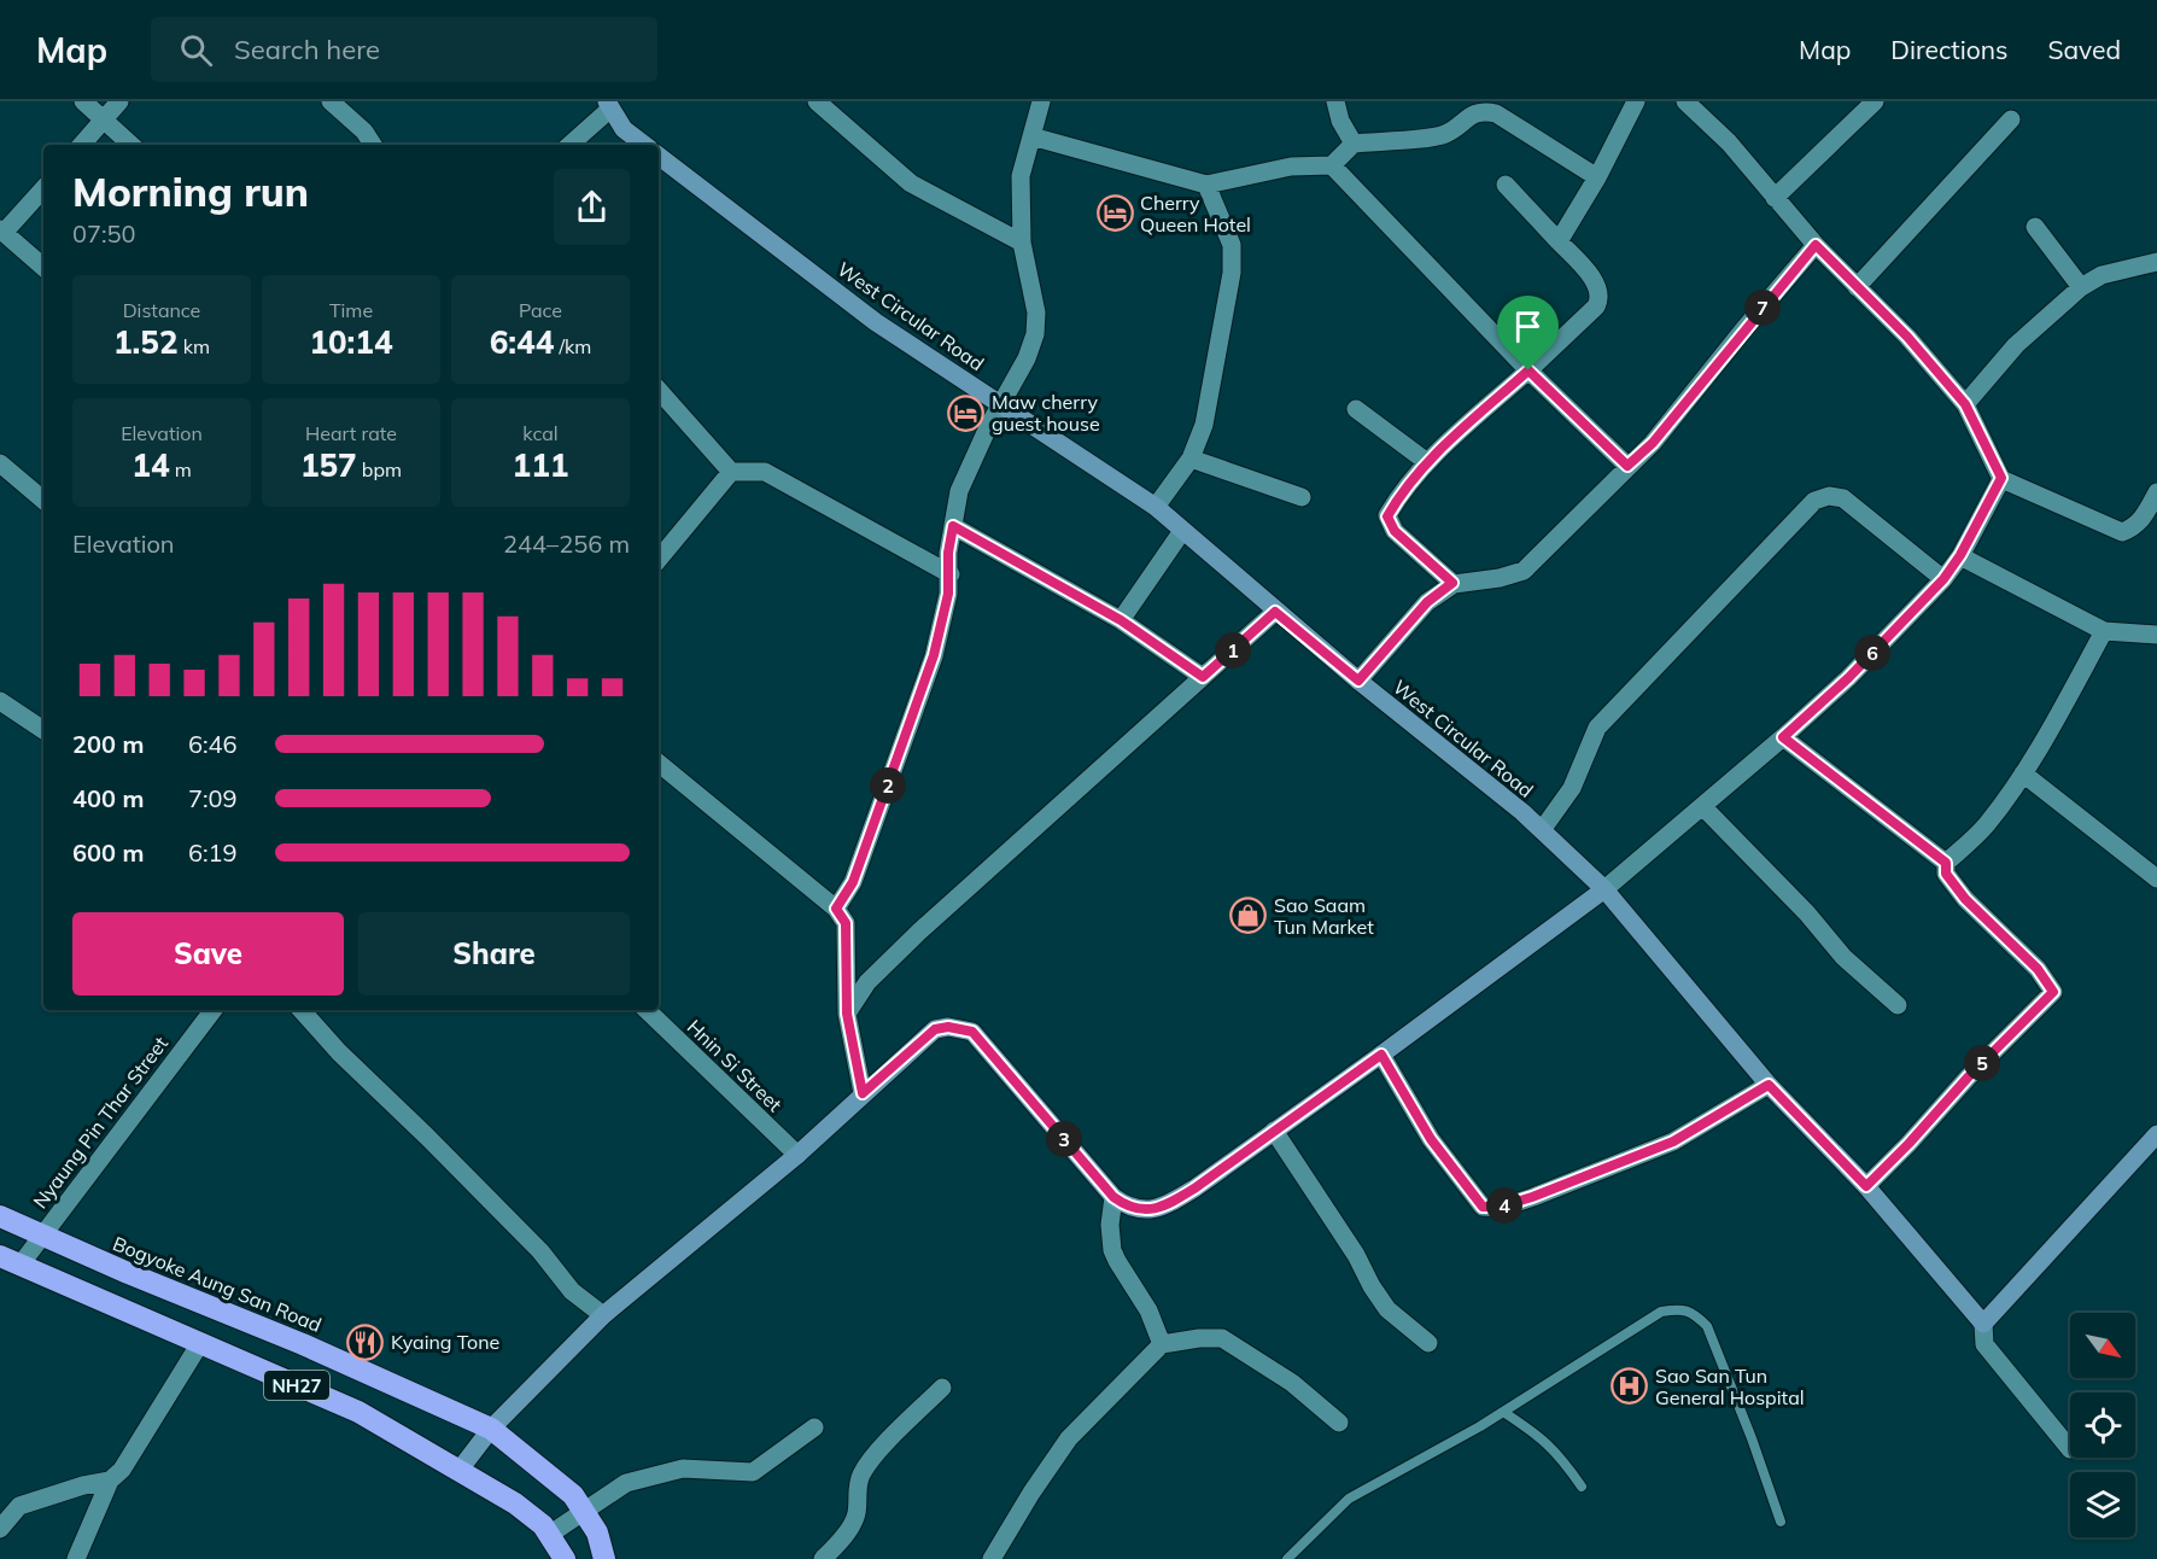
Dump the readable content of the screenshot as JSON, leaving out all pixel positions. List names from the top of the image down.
{
  "streets": {
    "highway": ["Bogyoke Aung San Road", "NH27"],
    "street": ["West Circular Road", "Hnin Si Street", "Nyaung Pin Thar Street"]
  },
  "crossings": [
    ["Nyaung Pin Thar Street", "Bogyoke Aung San Road"],
    ["Nyaung Pin Thar Street", "NH27"]
  ],
  "places": {
    "hotel": ["Cherry Queen Hotel", "Maw cherry guest house"],
    "shop": ["Sao Saam Tun Market"],
    "restaurant": ["Kyaing Tone"],
    "hospital": ["Sao San Tun General Hospital"]
  },
  "north": "bottom right",
  "page": {
    "header": "Map",
    "search": "Search here",
    "nav": ["Map", "Directions", "Saved"],
    "heading": ["Morning run", "07:50"],
    "stats": [
      ["Distance", "1.52 km"],
      ["Time", "10:14"],
      ["Pace", "6:44 /km"],
      ["Elevation", "14 m"],
      ["Heart rate", "157 bpm"],
      ["kcal", "111"]
    ],
    "pins": [
      "7",
      "1",
      "6",
      "2",
      "5",
      "3",
      "4"
    ],
    "chart": ["Elevation", "244–256 m"],
    "list": [
      {
        "name": "200 m",
        "note": "6:46"
      },
      {
        "name": "400 m",
        "note": "7:09"
      },
      {
        "name": "600 m",
        "note": "6:19"
      }
    ],
    "buttons": ["Save", "Share"]
  }
}
